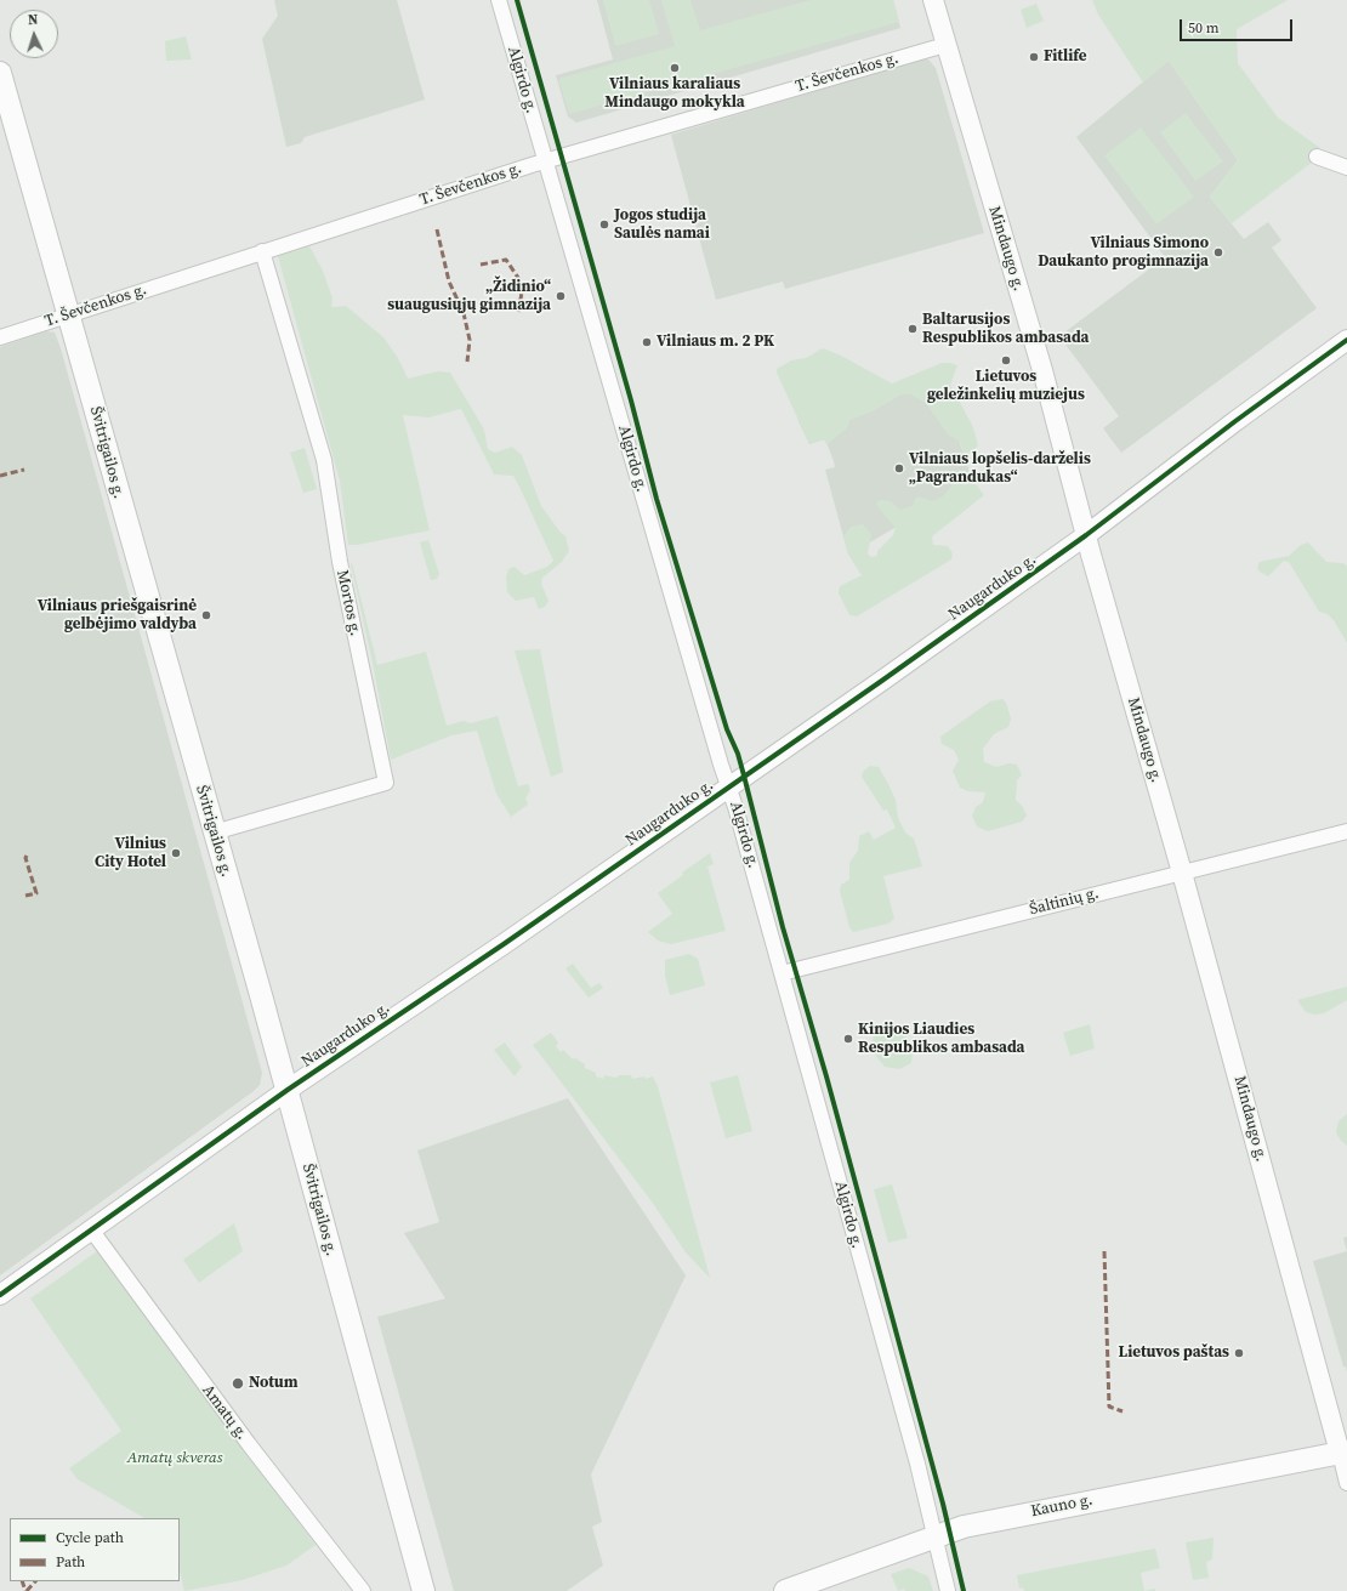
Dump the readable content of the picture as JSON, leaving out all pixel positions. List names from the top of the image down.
{
  "streets": {
    "main road": [
      "Mindaugo g.",
      "Švitrigailos g.",
      "Naugarduko g.",
      "Kauno g."
    ],
    "street": [
      "T. Ševčenkos g.",
      "Algirdo g.",
      "Mortos g.",
      "Šaltinių g.",
      "Amatų g."
    ]
  },
  "crossings": [
    ["T. Ševčenkos g.", "Algirdo g."],
    ["T. Ševčenkos g.", "Mindaugo g."],
    ["T. Ševčenkos g.", "Švitrigailos g."],
    ["T. Ševčenkos g.", "Mortos g."],
    ["Algirdo g.", "Naugarduko g."],
    ["Algirdo g.", "Šaltinių g."],
    ["Algirdo g.", "Kauno g."],
    ["Mindaugo g.", "Naugarduko g."],
    ["Mindaugo g.", "Šaltinių g."],
    ["Mindaugo g.", "Kauno g."],
    ["Švitrigailos g.", "Naugarduko g."],
    ["Švitrigailos g.", "Mortos g."],
    ["Naugarduko g.", "Amatų g."]
  ],
  "parks": ["Amatų skveras"],
  "places": [
    "Fitlife",
    "Vilniaus karaliaus Mindaugo mokykla",
    "Jogos studija Saulės namai",
    "Vilniaus Simono Daukanto progimnazija",
    "„Židinio“ suaugusiųjų gimnazija",
    "Baltarusijos Respublikos ambasada",
    "Vilniaus m. 2 PK",
    "Lietuvos geležinkelių muziejus",
    "Vilniaus lopšelis-darželis „Pagrandukas“",
    "Vilniaus priešgaisrinė gelbėjimo valdyba",
    "Vilnius City Hotel",
    "Kinijos Liaudies Respublikos ambasada",
    "Lietuvos paštas",
    "Notum"
  ],
  "legend": ["Cycle path", "Path"],
  "scale_bar": "50 m",
  "north": "top"
}
